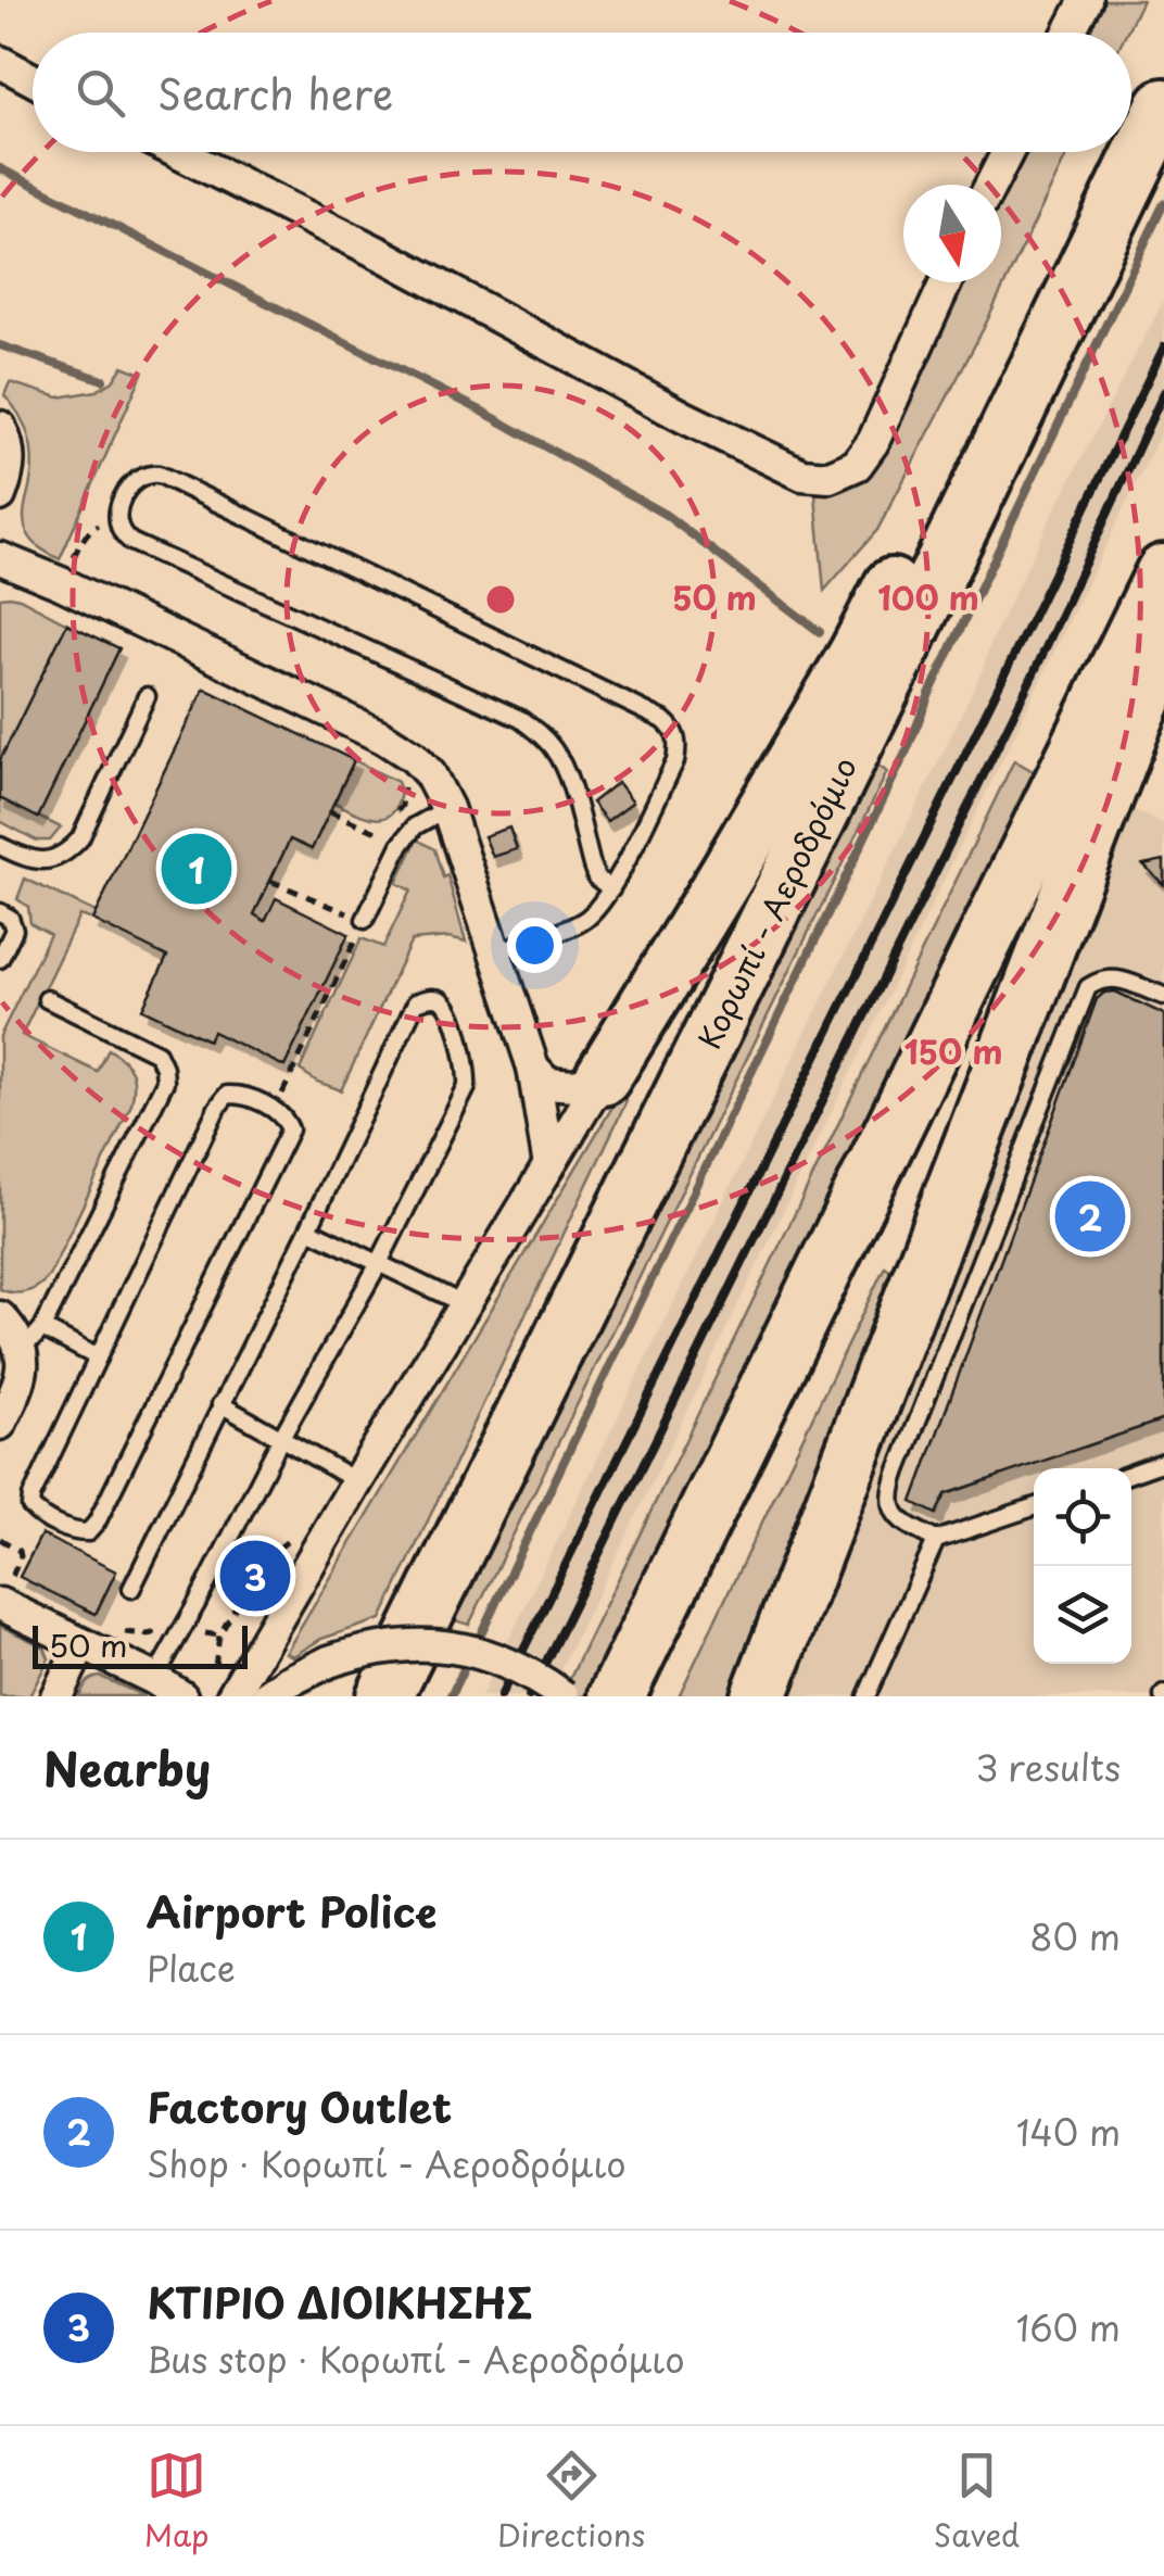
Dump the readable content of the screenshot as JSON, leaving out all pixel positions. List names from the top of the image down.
{
  "streets": {
    "highway": ["Κορωπί - Αεροδρόμιο"]
  },
  "scale_bar": "50 m",
  "north": "bottom",
  "page": {
    "search": "Search here",
    "pins": ["1", "2", "3"],
    "scale": "50 m",
    "heading": ["Nearby", "3 results"],
    "list": [
      {
        "mark": "1",
        "name": "Airport Police",
        "note": "Place",
        "value": "80 m"
      },
      {
        "mark": "2",
        "name": "Factory Outlet",
        "note": "Shop · Κορωπί - Αεροδρόμιο",
        "value": "140 m"
      },
      {
        "mark": "3",
        "name": "ΚΤΙΡΙΟ ΔΙΟΙΚΗΣΗΣ",
        "note": "Bus stop · Κορωπί - Αεροδρόμιο",
        "value": "160 m"
      }
    ],
    "nav": ["Map", "Directions", "Saved"]
  },
  "rings": ["50 m", "100 m", "150 m"]
}
